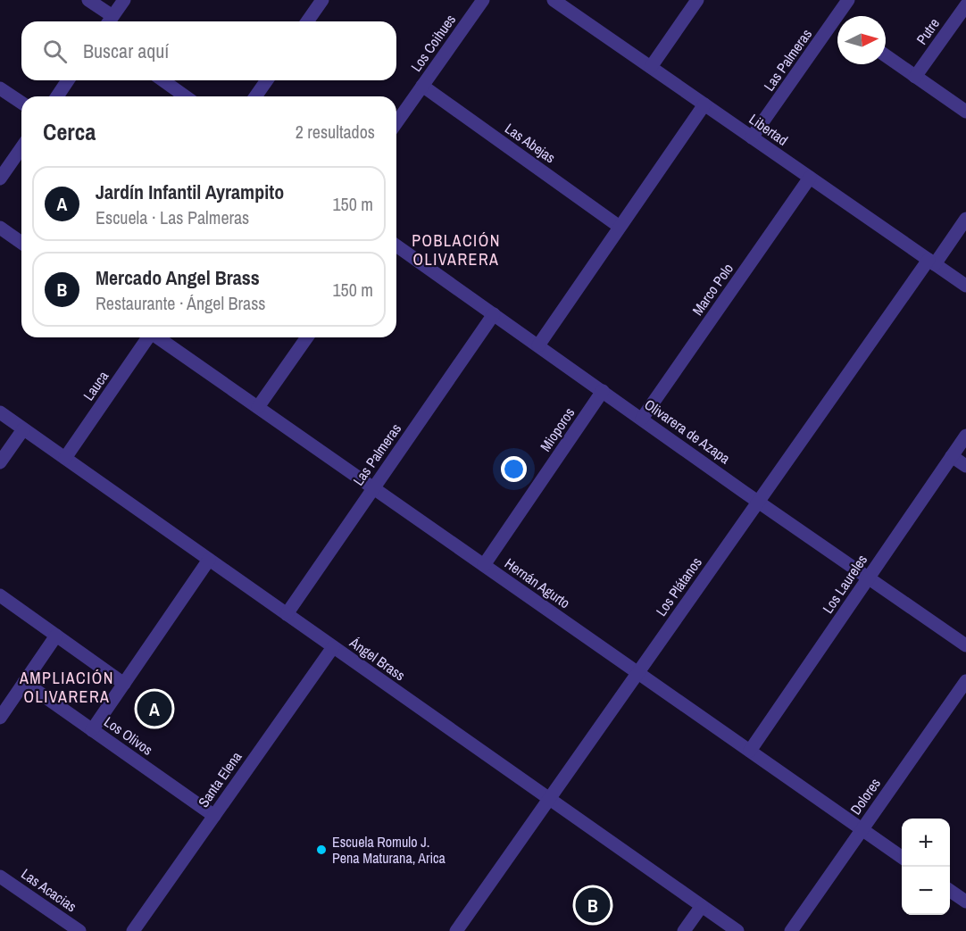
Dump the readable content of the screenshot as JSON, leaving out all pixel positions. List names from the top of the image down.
{
  "streets": {
    "street": [
      "Putre",
      "Los Coihues",
      "Las Palmeras",
      "Libertad",
      "Las Abejas",
      "Marco Polo",
      "Lauca",
      "Mioporos",
      "Olivarera de Azapa",
      "Hernán Agurto",
      "Los Laureles",
      "Los Plátanos",
      "Ángel Brass",
      "Los Olivos",
      "Santa Elena",
      "Dolores",
      "Las Acacias"
    ]
  },
  "crossings": [
    ["Los Coihues", "Las Abejas"],
    ["Las Palmeras", "Libertad"],
    ["Las Palmeras", "Olivarera de Azapa"],
    ["Las Palmeras", "Hernán Agurto"],
    ["Las Palmeras", "Ángel Brass"],
    ["Libertad", "Marco Polo"],
    ["Libertad", "Los Plátanos"],
    ["Marco Polo", "Olivarera de Azapa"],
    ["Lauca", "Ángel Brass"],
    ["Mioporos", "Olivarera de Azapa"],
    ["Mioporos", "Hernán Agurto"],
    ["Olivarera de Azapa", "Los Laureles"],
    ["Olivarera de Azapa", "Los Plátanos"],
    ["Hernán Agurto", "Los Laureles"],
    ["Hernán Agurto", "Los Plátanos"],
    ["Hernán Agurto", "Dolores"],
    ["Los Plátanos", "Ángel Brass"],
    ["Ángel Brass", "Santa Elena"],
    ["Los Olivos", "Santa Elena"]
  ],
  "districts": ["POBLACIÓN OLIVARERA", "AMPLIACIÓN OLIVARERA"],
  "places": ["Escuela Romulo J. Pena Maturana, Arica"],
  "north": "right",
  "page": {
    "search": "Buscar aquí",
    "heading": ["Cerca", "2 resultados"],
    "list": [
      {
        "mark": "A",
        "name": "Jardín Infantil Ayrampito",
        "note": "Escuela · Las Palmeras",
        "value": "150 m"
      },
      {
        "mark": "B",
        "name": "Mercado Angel Brass",
        "note": "Restaurante · Ángel Brass",
        "value": "150 m"
      }
    ],
    "pins": ["A", "B"],
    "map_buttons": ["+", "−"]
  }
}
